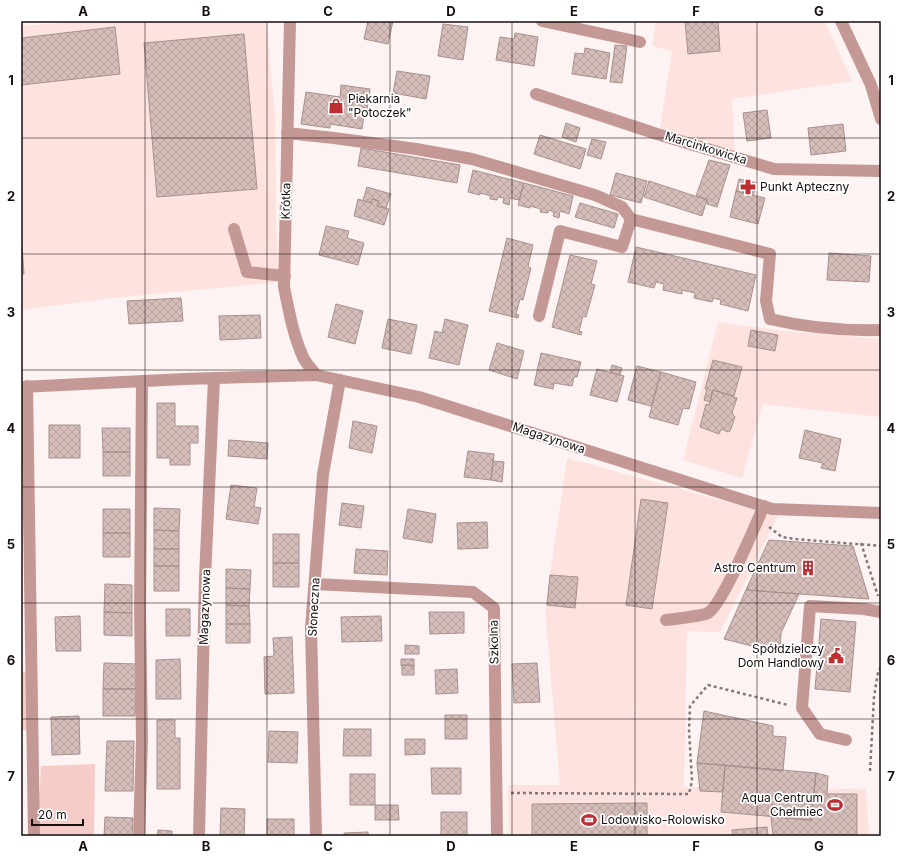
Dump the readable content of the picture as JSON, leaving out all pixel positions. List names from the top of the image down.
{
  "streets": {
    "street": [
      "Marcinkowicka",
      "Krótka",
      "Magazynowa",
      "Słoneczna",
      "Szkolna"
    ]
  },
  "crossings": [
    ["Krótka", "Magazynowa"],
    ["Magazynowa", "Słoneczna"],
    ["Słoneczna", "Szkolna"]
  ],
  "places": {
    "shop": ["Piekarnia \"Potoczek\""],
    "pharmacy": ["Punkt Apteczny"],
    "building": ["Astro Centrum"],
    "public building": ["Spółdzielczy Dom Handlowy"],
    "sports": ["Aqua Centrum Chełmiec", "Lodowisko-Rolowisko"]
  },
  "scale_bar": "20 m",
  "grid": {
    "columns": [
      "A",
      "B",
      "C",
      "D",
      "E",
      "F",
      "G"
    ],
    "rows": [
      "1",
      "2",
      "3",
      "4",
      "5",
      "6",
      "7"
    ]
  }
}
